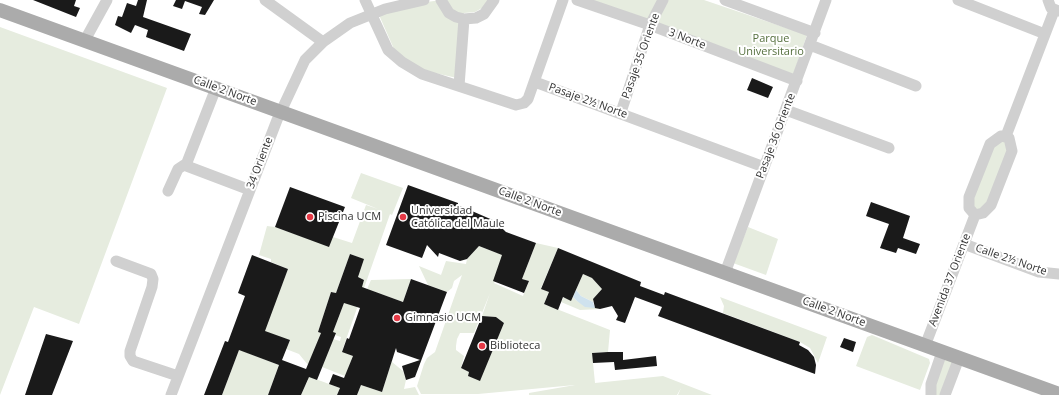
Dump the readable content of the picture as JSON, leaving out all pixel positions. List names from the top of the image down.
{
  "streets": {
    "main road": ["Calle 2 Norte"],
    "street": [
      "3 Norte",
      "Pasaje 35 Oriente",
      "Pasaje 2½ Norte",
      "Pasaje 36 Oriente",
      "34 Oriente",
      "Calle 2½ Norte",
      "Avenida 37 Oriente"
    ]
  },
  "crossings": [
    ["3 Norte", "Pasaje 35 Oriente"],
    ["3 Norte", "Pasaje 36 Oriente"],
    ["Pasaje 35 Oriente", "Pasaje 2½ Norte"],
    ["Calle 2 Norte", "Pasaje 36 Oriente"],
    ["Calle 2 Norte", "34 Oriente"],
    ["Calle 2 Norte", "Avenida 37 Oriente"],
    ["Pasaje 2½ Norte", "Pasaje 36 Oriente"],
    ["Pasaje 2½ Norte", "34 Oriente"],
    ["Calle 2½ Norte", "Avenida 37 Oriente"]
  ],
  "parks": ["Parque Universitario"],
  "places": [
    "Piscina UCM",
    "Universidad Católica del Maule",
    "Gimnasio UCM",
    "Biblioteca"
  ]
}
